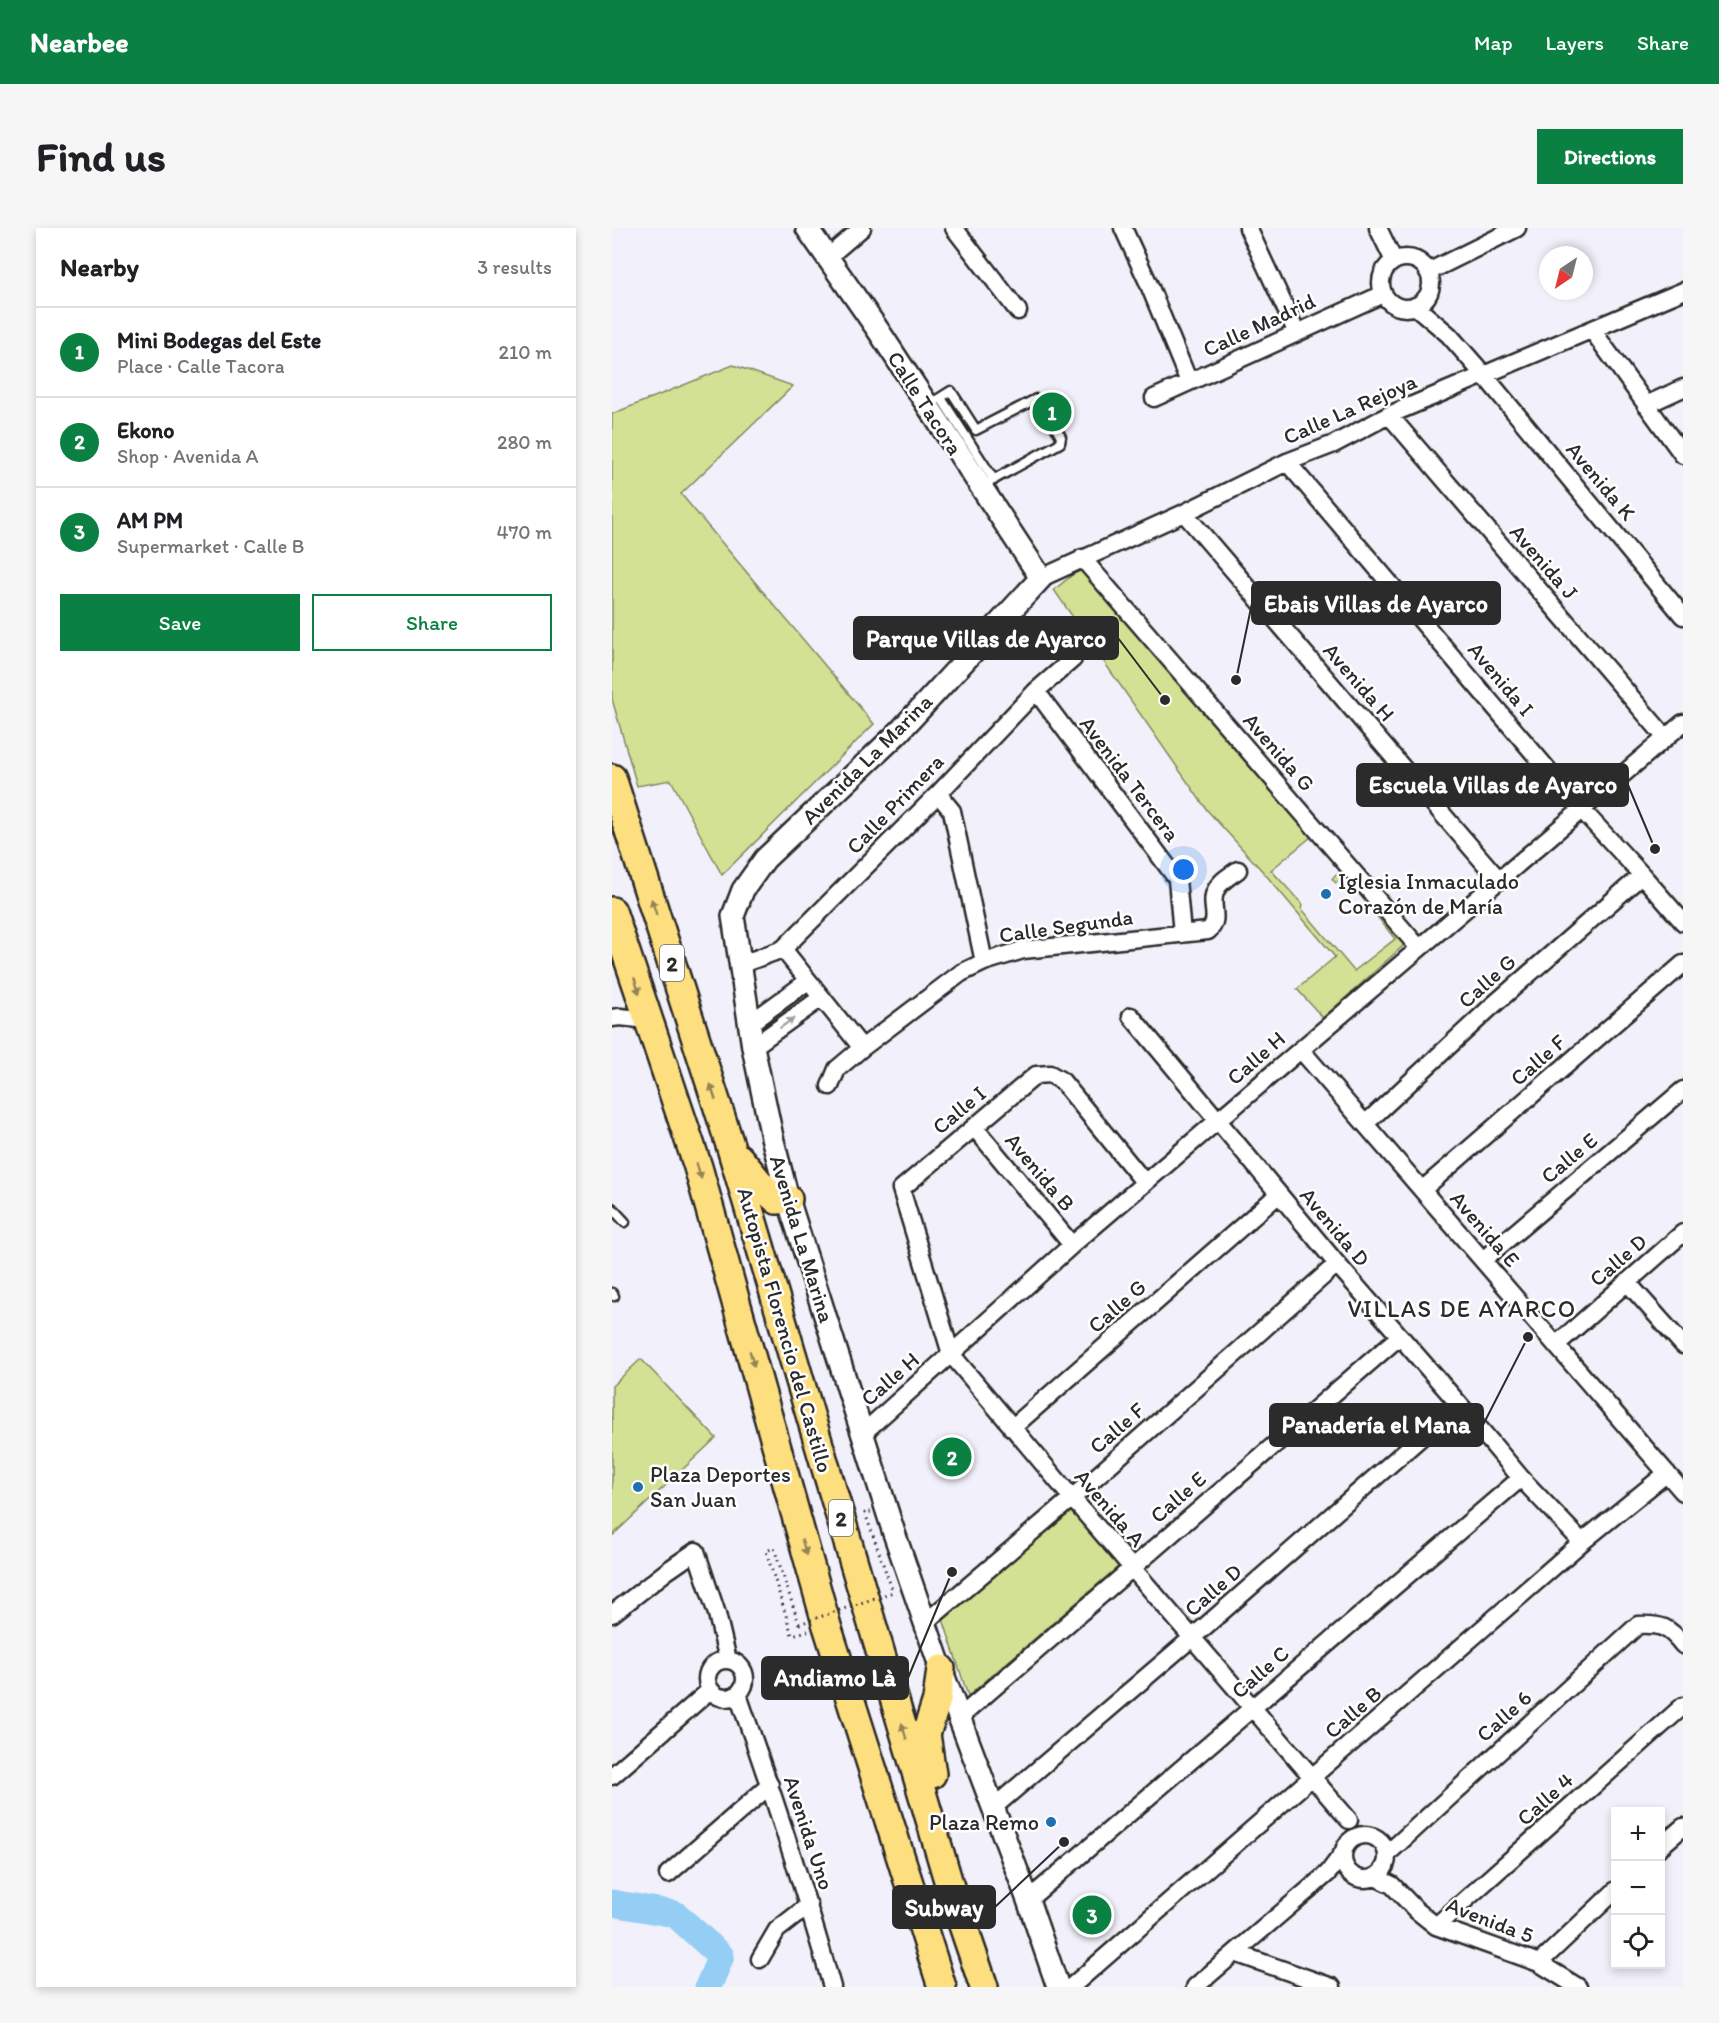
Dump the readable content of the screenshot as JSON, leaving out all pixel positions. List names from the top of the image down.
{
  "streets": {
    "highway": ["2", "Autopista Florencio del Castillo"],
    "street": [
      "Calle Madrid",
      "Calle Tacora",
      "Calle La Rejoya",
      "Avenida K",
      "Avenida J",
      "Avenida I",
      "Avenida H",
      "Avenida G",
      "Avenida La Marina",
      "Avenida Tercera",
      "Calle Primera",
      "Calle Segunda",
      "Calle G",
      "Calle H",
      "Calle F",
      "Calle I",
      "Calle E",
      "Avenida B",
      "Avenida D",
      "Avenida E",
      "Calle D",
      "Avenida A",
      "Calle C",
      "Calle B",
      "Calle 6",
      "Calle 4",
      "Avenida Uno",
      "Avenida 5"
    ]
  },
  "crossings": [
    ["Calle Madrid", "Avenida K"],
    ["Calle Tacora", "Calle La Rejoya"],
    ["Calle Tacora", "Avenida La Marina"],
    ["Calle La Rejoya", "Avenida K"],
    ["Calle La Rejoya", "Avenida J"],
    ["Calle La Rejoya", "Avenida I"],
    ["Calle La Rejoya", "Avenida H"],
    ["Calle La Rejoya", "Avenida G"],
    ["Calle La Rejoya", "Avenida La Marina"],
    ["Avenida J", "Calle H"],
    ["Avenida I", "Calle G"],
    ["Avenida I", "Calle H"],
    ["Avenida H", "Calle H"],
    ["Avenida G", "Calle H"],
    ["Avenida La Marina", "Calle Primera"],
    ["Avenida La Marina", "Calle H"],
    ["Avenida La Marina", "Calle F"],
    ["Avenida La Marina", "Calle E"],
    ["Avenida La Marina", "Calle D"],
    ["Avenida La Marina", "Calle C"],
    ["Avenida Tercera", "Calle Primera"],
    ["Avenida Tercera", "Calle Segunda"],
    ["Calle G", "Avenida D"],
    ["Calle G", "Avenida E"],
    ["Calle G", "Avenida A"],
    ["Calle H", "Calle I"],
    ["Calle H", "Avenida B"],
    ["Calle H", "Avenida D"],
    ["Calle H", "Avenida E"],
    ["Calle H", "Avenida A"],
    ["Calle F", "Avenida D"],
    ["Calle F", "Avenida E"],
    ["Calle F", "Avenida A"],
    ["Calle I", "Avenida B"],
    ["Calle I", "Avenida A"],
    ["Calle E", "Avenida D"],
    ["Calle E", "Avenida E"],
    ["Calle E", "Avenida A"],
    ["Avenida D", "Calle D"],
    ["Avenida D", "Calle C"],
    ["Avenida D", "Calle B"],
    ["Avenida E", "Calle D"],
    ["Avenida E", "Calle B"],
    ["Calle D", "Avenida A"],
    ["Avenida A", "Calle C"],
    ["Avenida A", "Calle B"],
    ["Calle 6", "Avenida 5"],
    ["Calle 4", "Avenida 5"]
  ],
  "districts": ["VILLAS DE AYARCO"],
  "places": [
    "Ebais Villas de Ayarco",
    "Parque Villas de Ayarco",
    "Escuela Villas de Ayarco",
    "Iglesia Inmaculado Corazón de María",
    "Panadería el Mana",
    "Plaza Deportes San Juan",
    "Andiamo Là",
    "Plaza Remo",
    "Subway"
  ],
  "north": "bottom left",
  "page": {
    "header": "Nearbee",
    "nav": ["Map", "Layers", "Share"],
    "buttons": [
      "Directions",
      ["Save", "Share"]
    ],
    "title": "Find us",
    "heading": ["Nearby", "3 results"],
    "list": [
      {
        "mark": "1",
        "name": "Mini Bodegas del Este",
        "note": "Place · Calle Tacora",
        "value": "210 m"
      },
      {
        "mark": "2",
        "name": "Ekono",
        "note": "Shop · Avenida A",
        "value": "280 m"
      },
      {
        "mark": "3",
        "name": "AM PM",
        "note": "Supermarket · Calle B",
        "value": "470 m"
      }
    ],
    "pins": ["1", "2", "3"],
    "map_buttons": ["+", "−"]
  }
}
